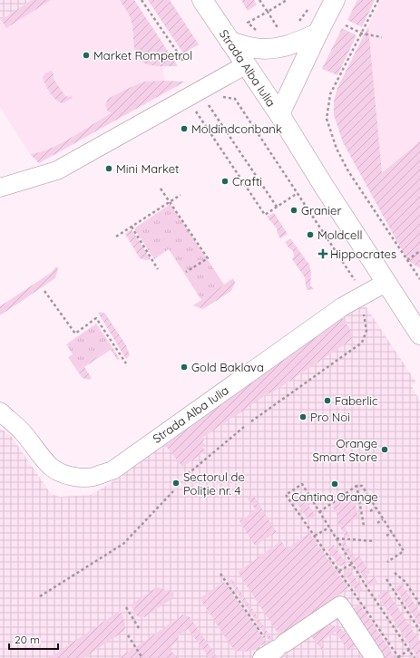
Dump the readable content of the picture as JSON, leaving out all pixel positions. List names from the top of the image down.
{
  "streets": {
    "main road": ["Strada Alba Iulia"]
  },
  "places": {
    "other": [
      "Market Rompetrol",
      "Moldindconbank",
      "Mini Market",
      "Crafti",
      "Granier",
      "Moldcell",
      "Gold Baklava",
      "Faberlic",
      "Pro Noi",
      "Orange Smart Store",
      "Sectorul de Poliție nr. 4",
      "Cantina Orange"
    ],
    "health": ["Hippocrates"]
  },
  "scale_bar": "20 m"
}
